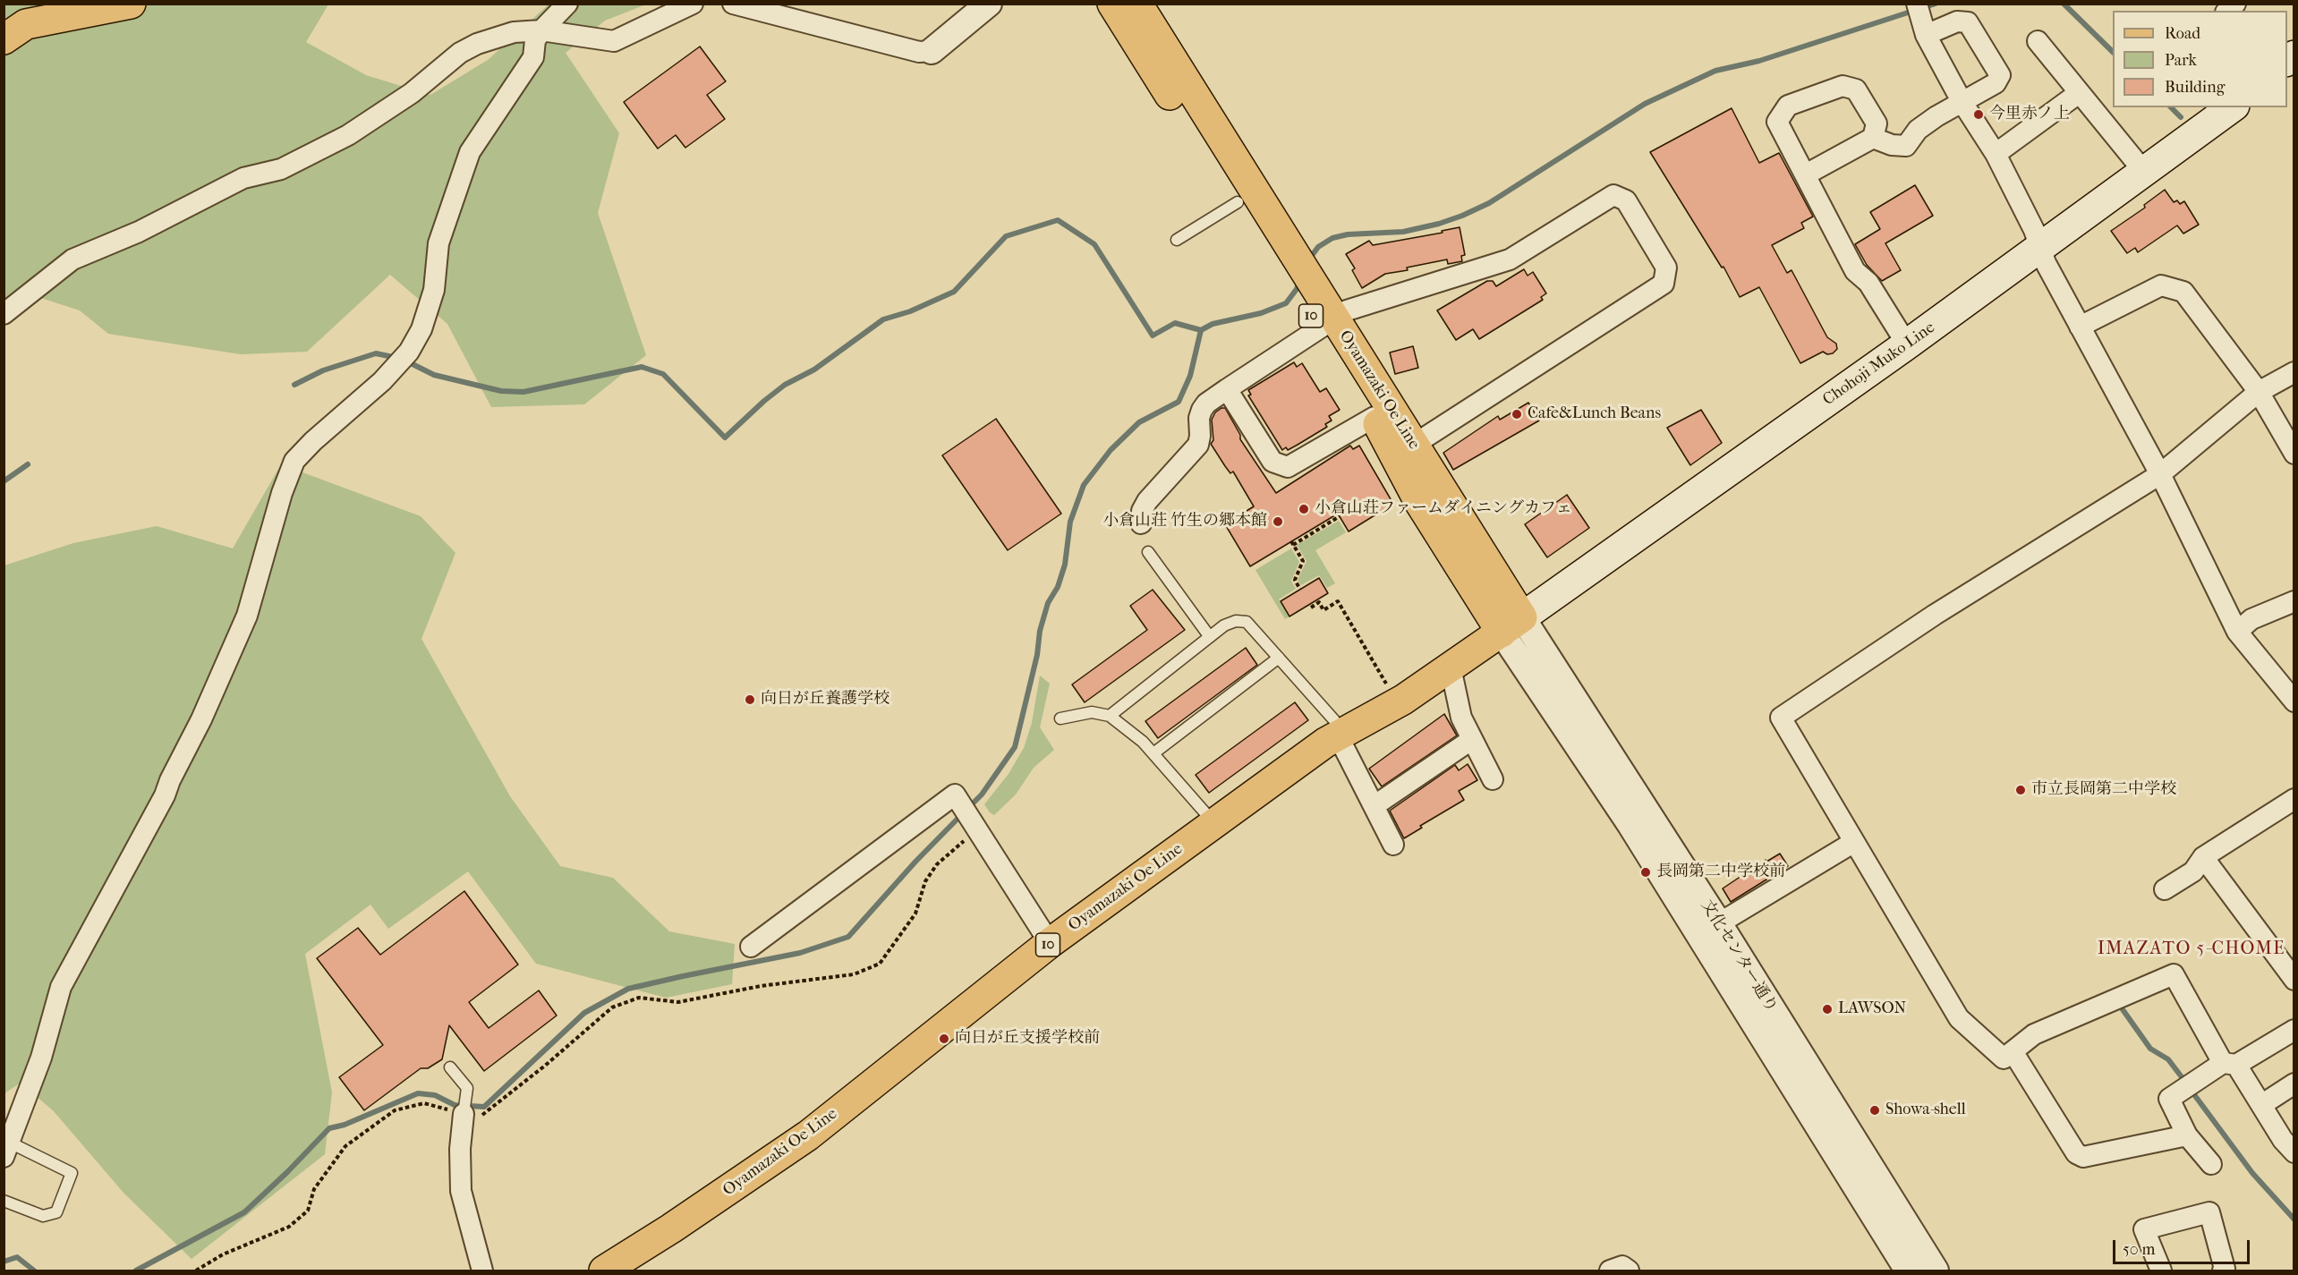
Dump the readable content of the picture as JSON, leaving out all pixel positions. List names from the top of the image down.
{
  "streets": {
    "main road": ["10", "Chohoji Muko Line", "Oyamazaki Oe Line"],
    "street": ["文化センター通り"]
  },
  "crossings": [
    ["Chohoji Muko Line", "Oyamazaki Oe Line"],
    ["Chohoji Muko Line", "文化センター通り"],
    ["Oyamazaki Oe Line", "文化センター通り"]
  ],
  "districts": ["IMAZATO 5-CHOME"],
  "places": [
    "今里赤ノ上",
    "Cafe&Lunch Beans",
    "小倉山荘ファームダイニングカフェ",
    "小倉山荘 竹生の郷本館",
    "向日が丘養護学校",
    "市立長岡第二中学校",
    "長岡第二中学校前",
    "LAWSON",
    "向日が丘支援学校前",
    "Showa-shell"
  ],
  "legend": ["Road", "Park", "Building"],
  "scale_bar": "50 m"
}
